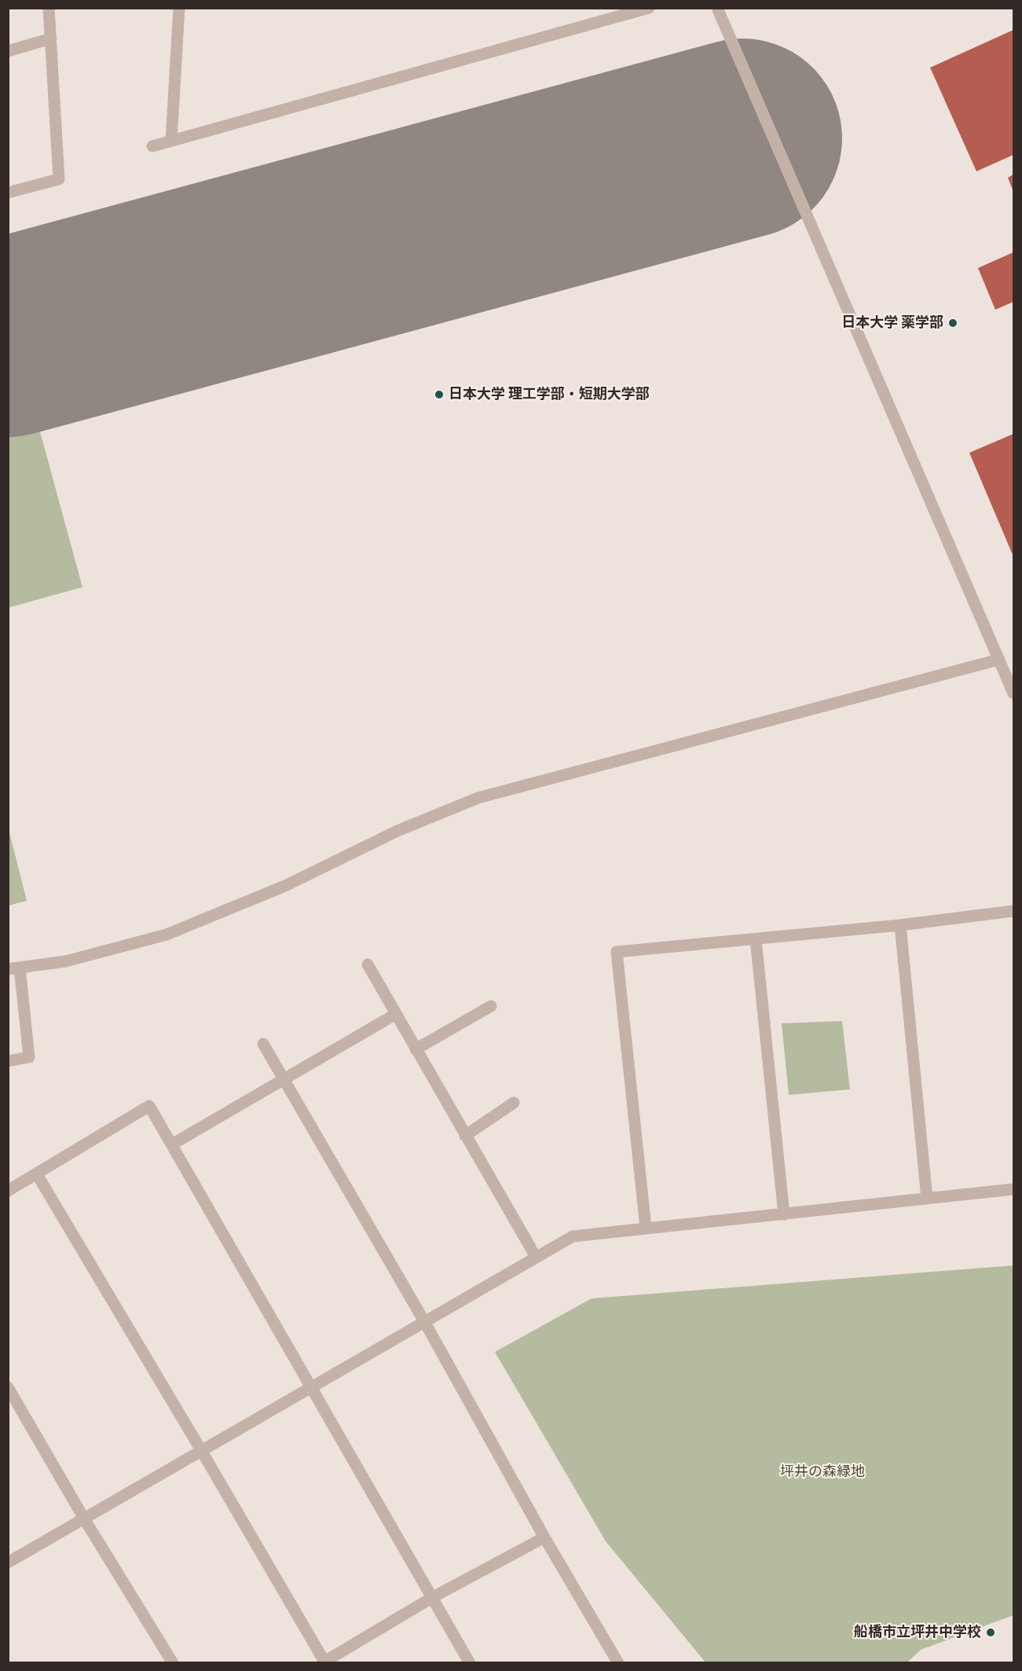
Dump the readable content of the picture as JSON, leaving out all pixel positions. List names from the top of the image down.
{
  "parks": ["坪井の森緑地"],
  "places": ["日本大学 薬学部", "日本大学 理工学部・短期大学部", "船橋市立坪井中学校"]
}
